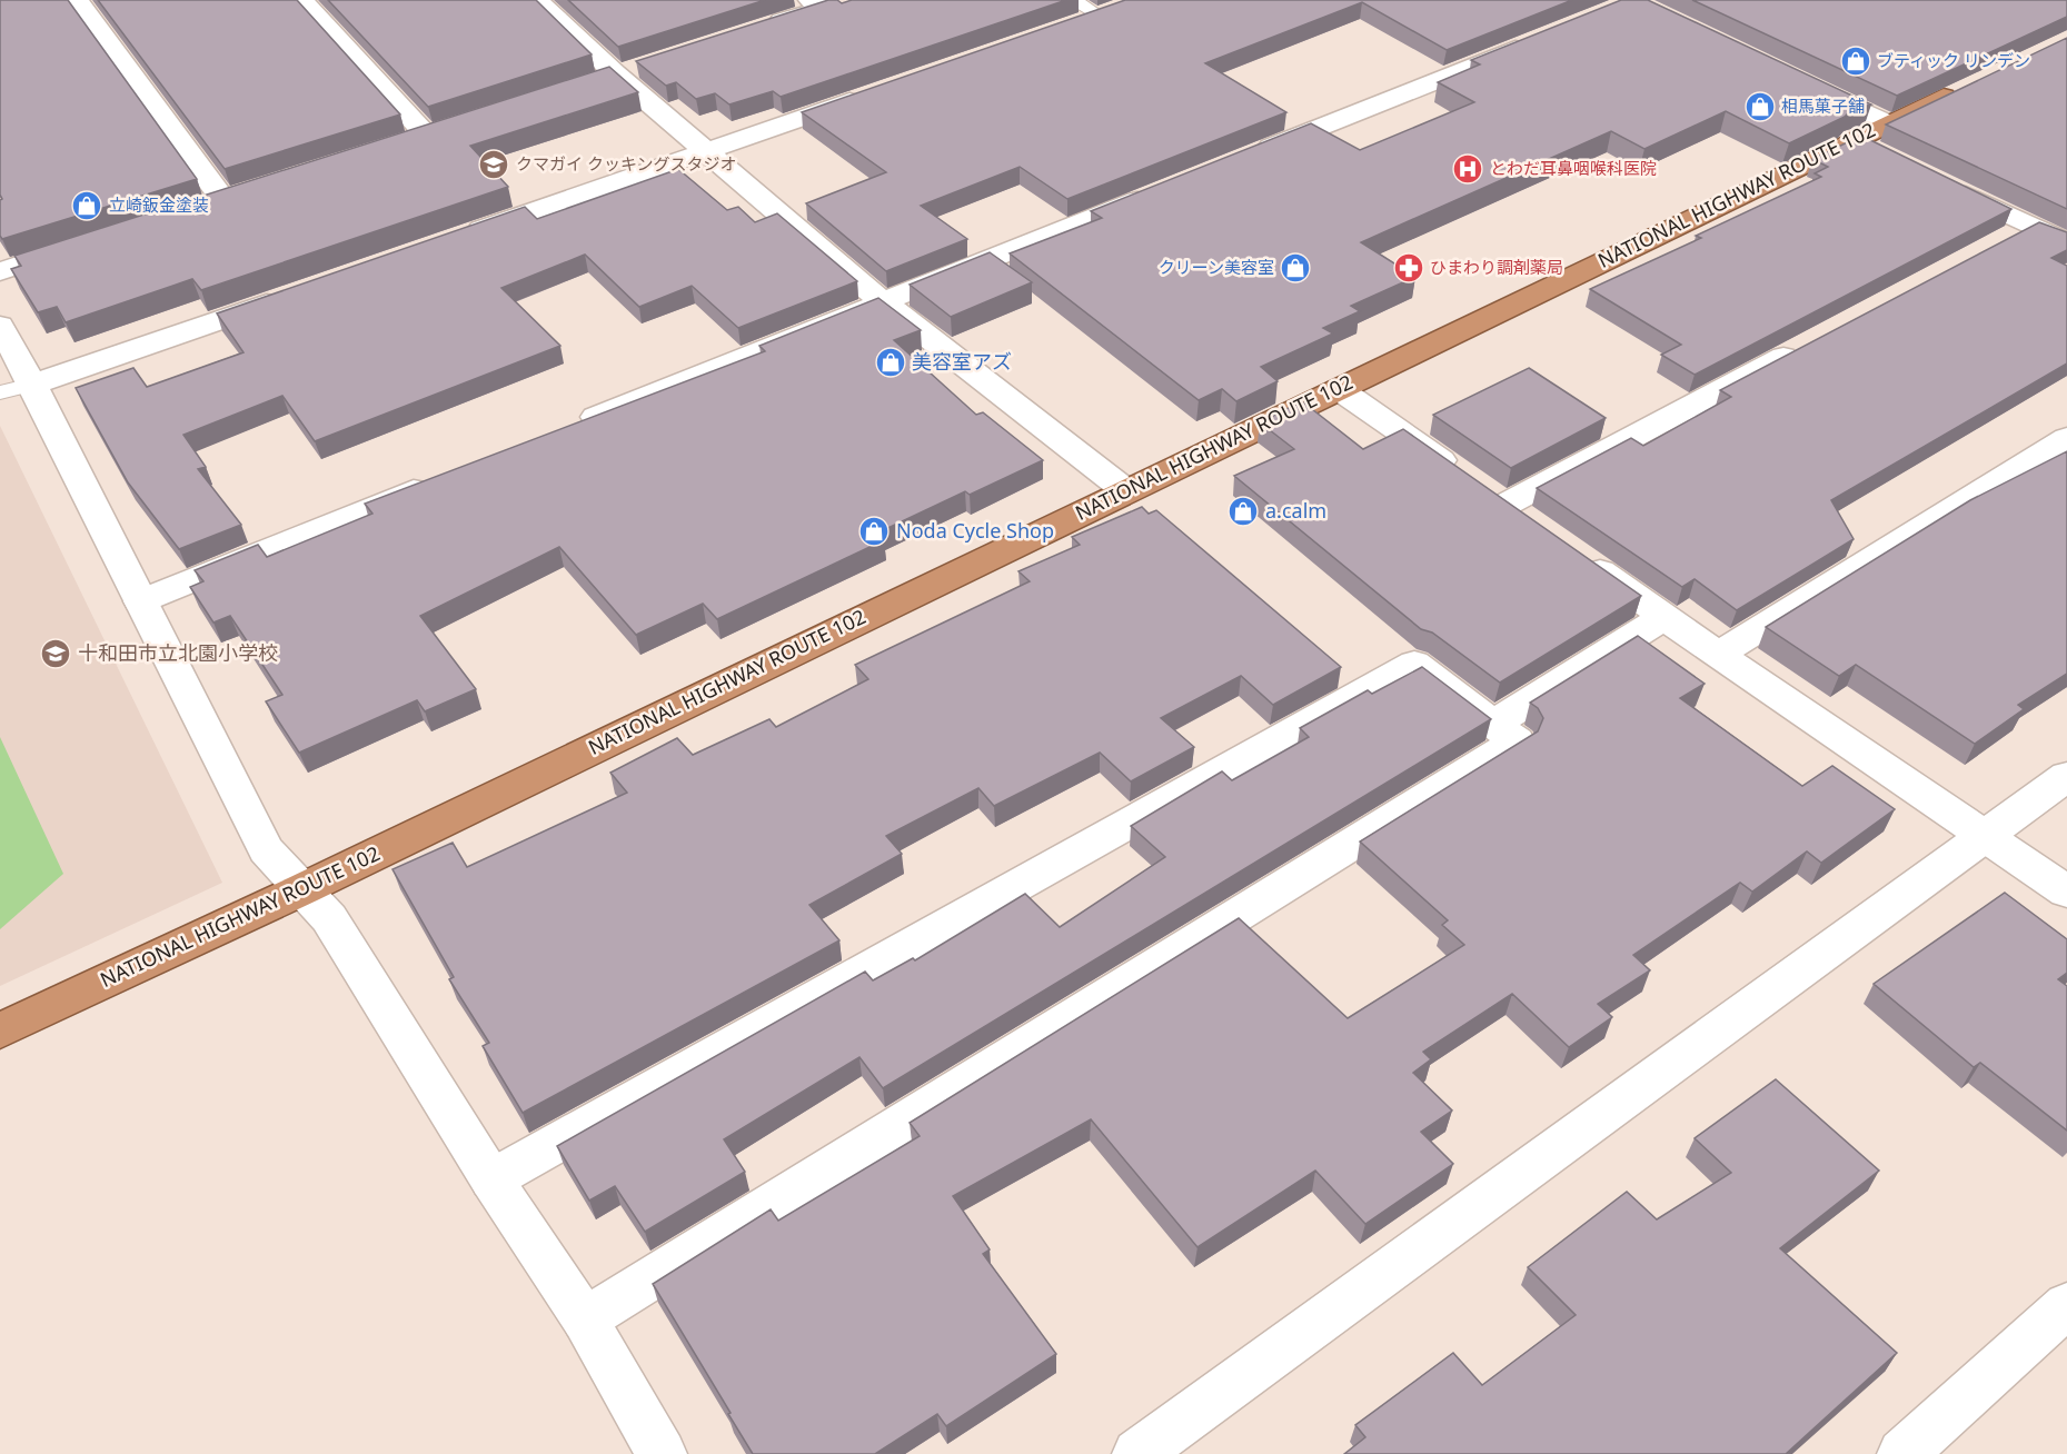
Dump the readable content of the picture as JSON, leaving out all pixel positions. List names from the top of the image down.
{
  "streets": {
    "highway": ["NATIONAL HIGHWAY ROUTE 102"]
  },
  "places": {
    "shop": [
      "ブティック リンデン",
      "相馬菓子舗",
      "立崎鈑金塗装",
      "クリーン美容室",
      "美容室アズ",
      "a.calm",
      "Noda Cycle Shop"
    ],
    "school or university": ["クマガイ クッキングスタジオ", "十和田市立北園小学校"],
    "hospital": ["とわだ耳鼻咽喉科医院"],
    "pharmacy": ["ひまわり調剤薬局"]
  }
}
